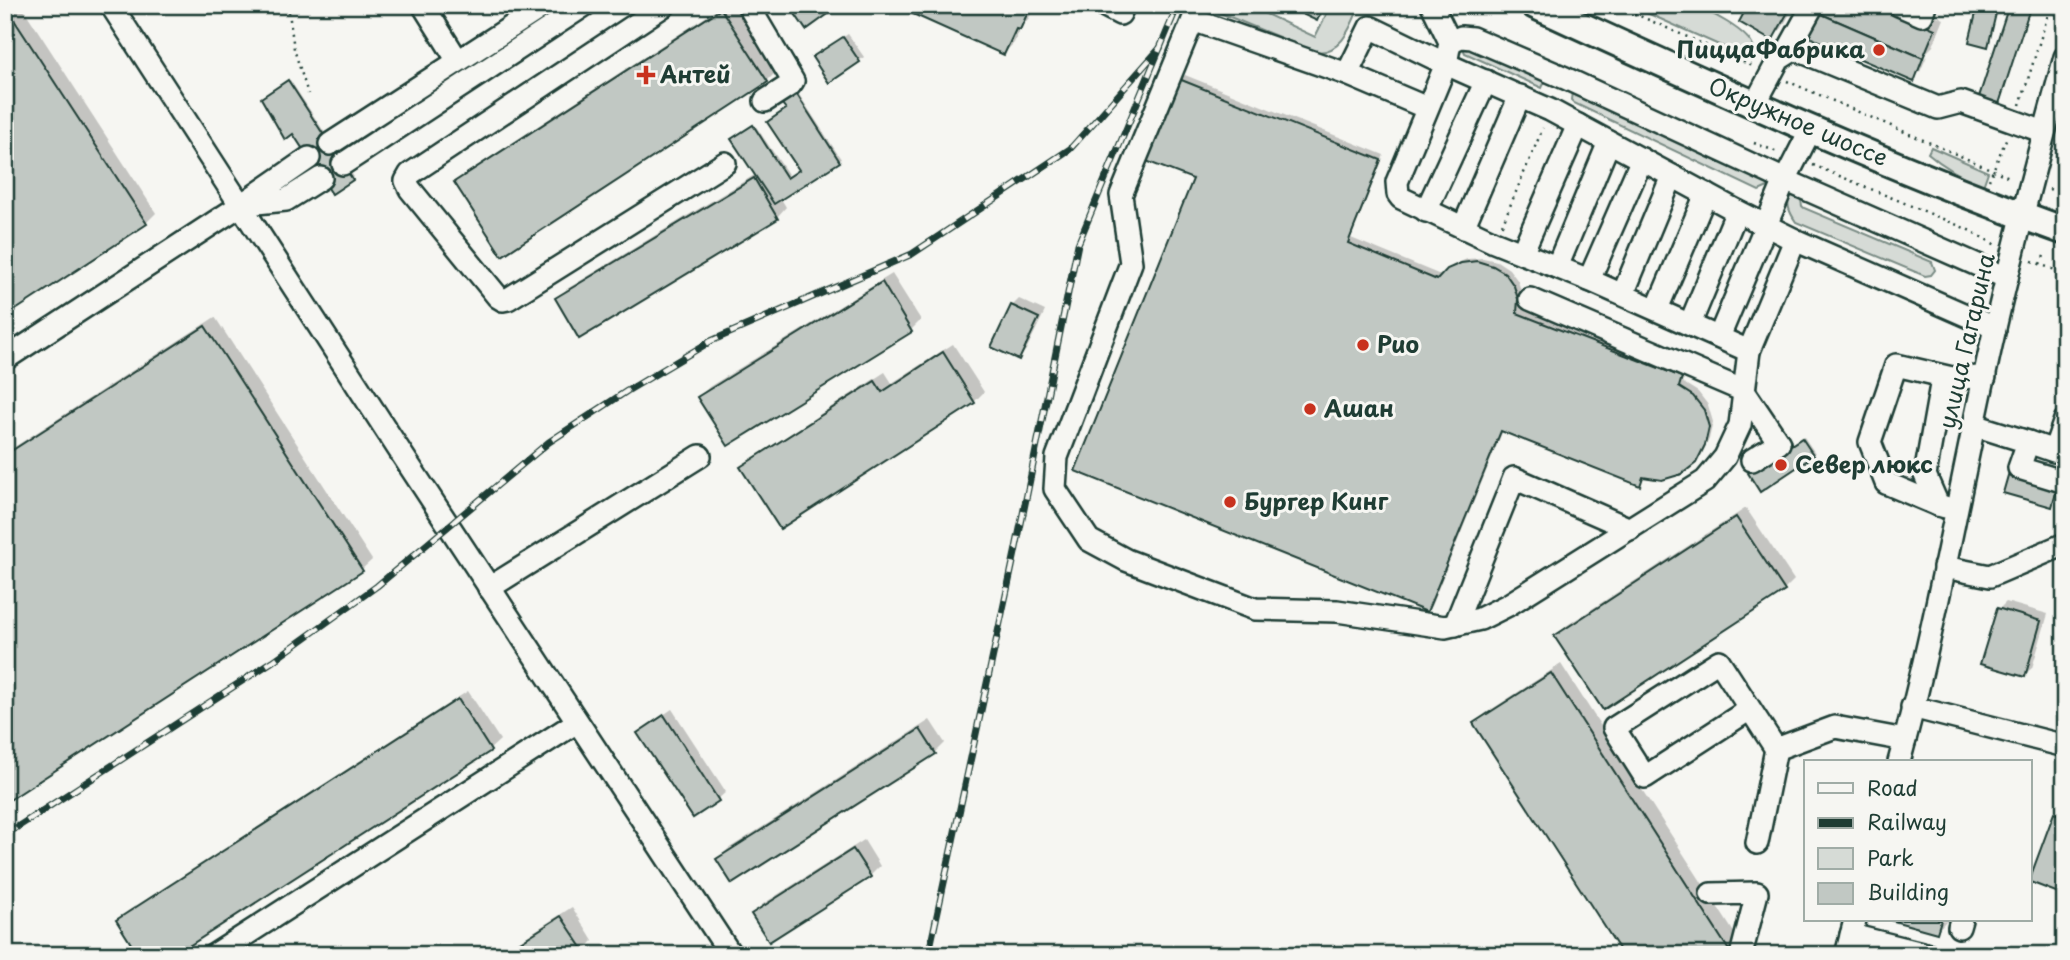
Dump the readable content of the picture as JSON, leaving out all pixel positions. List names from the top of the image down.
{
  "streets": {
    "main road": ["Окружное шоссе"],
    "street": ["улица Гагарина"]
  },
  "crossings": [
    ["Окружное шоссе", "улица Гагарина"]
  ],
  "places": {
    "other": [
      "ПиццаФабрика",
      "Рио",
      "Ашан",
      "Север люкс",
      "Бургер Кинг"
    ],
    "health": ["Антей"]
  },
  "legend": [
    "Road",
    "Railway",
    "Park",
    "Building"
  ]
}
